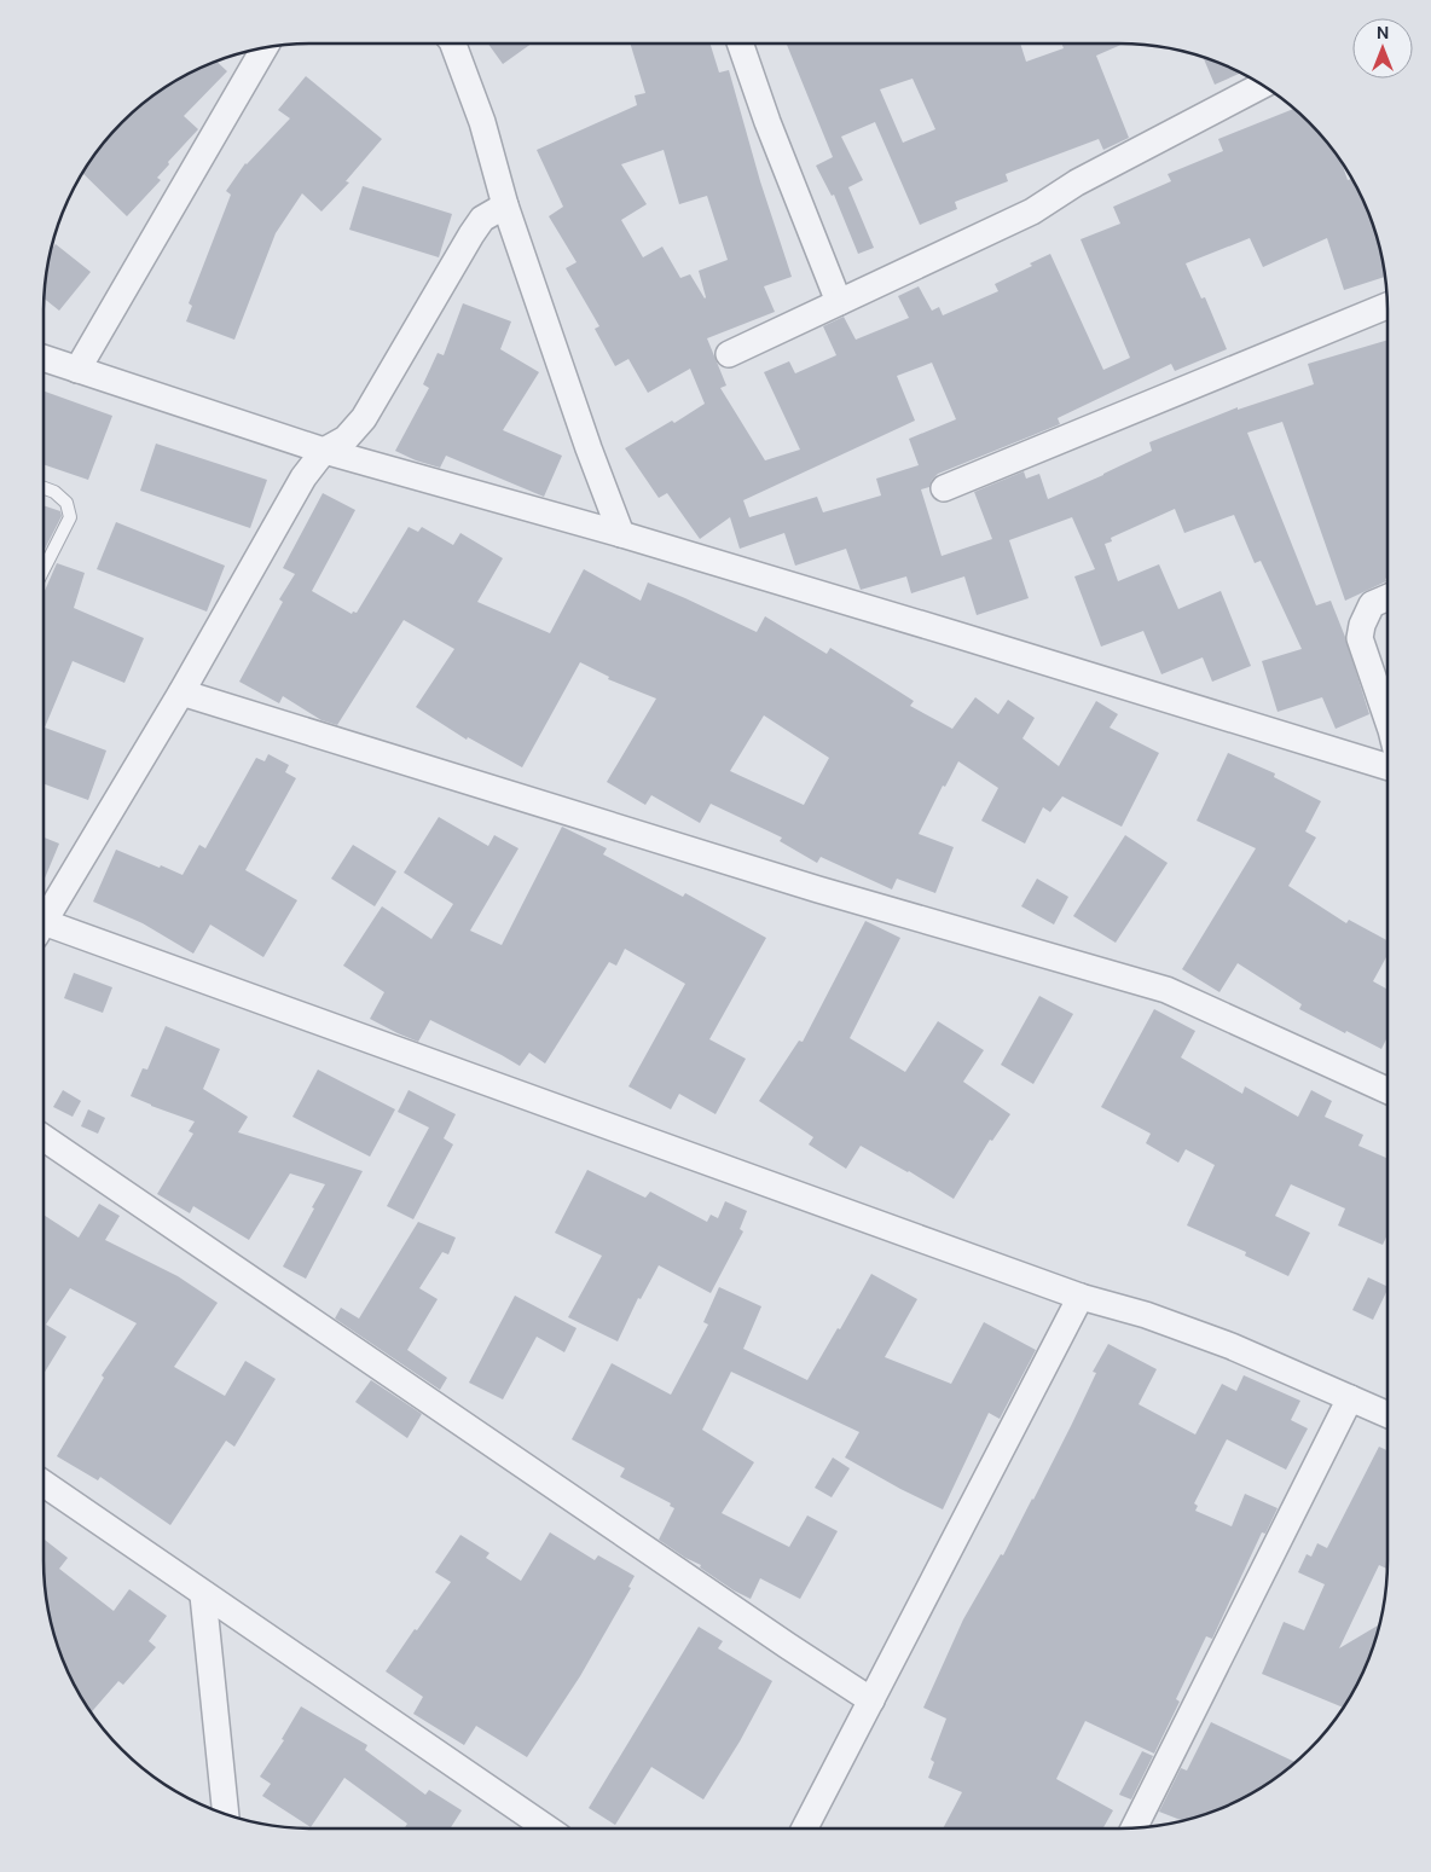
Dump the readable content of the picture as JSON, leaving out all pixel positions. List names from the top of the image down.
{
  "north": "top"
}
